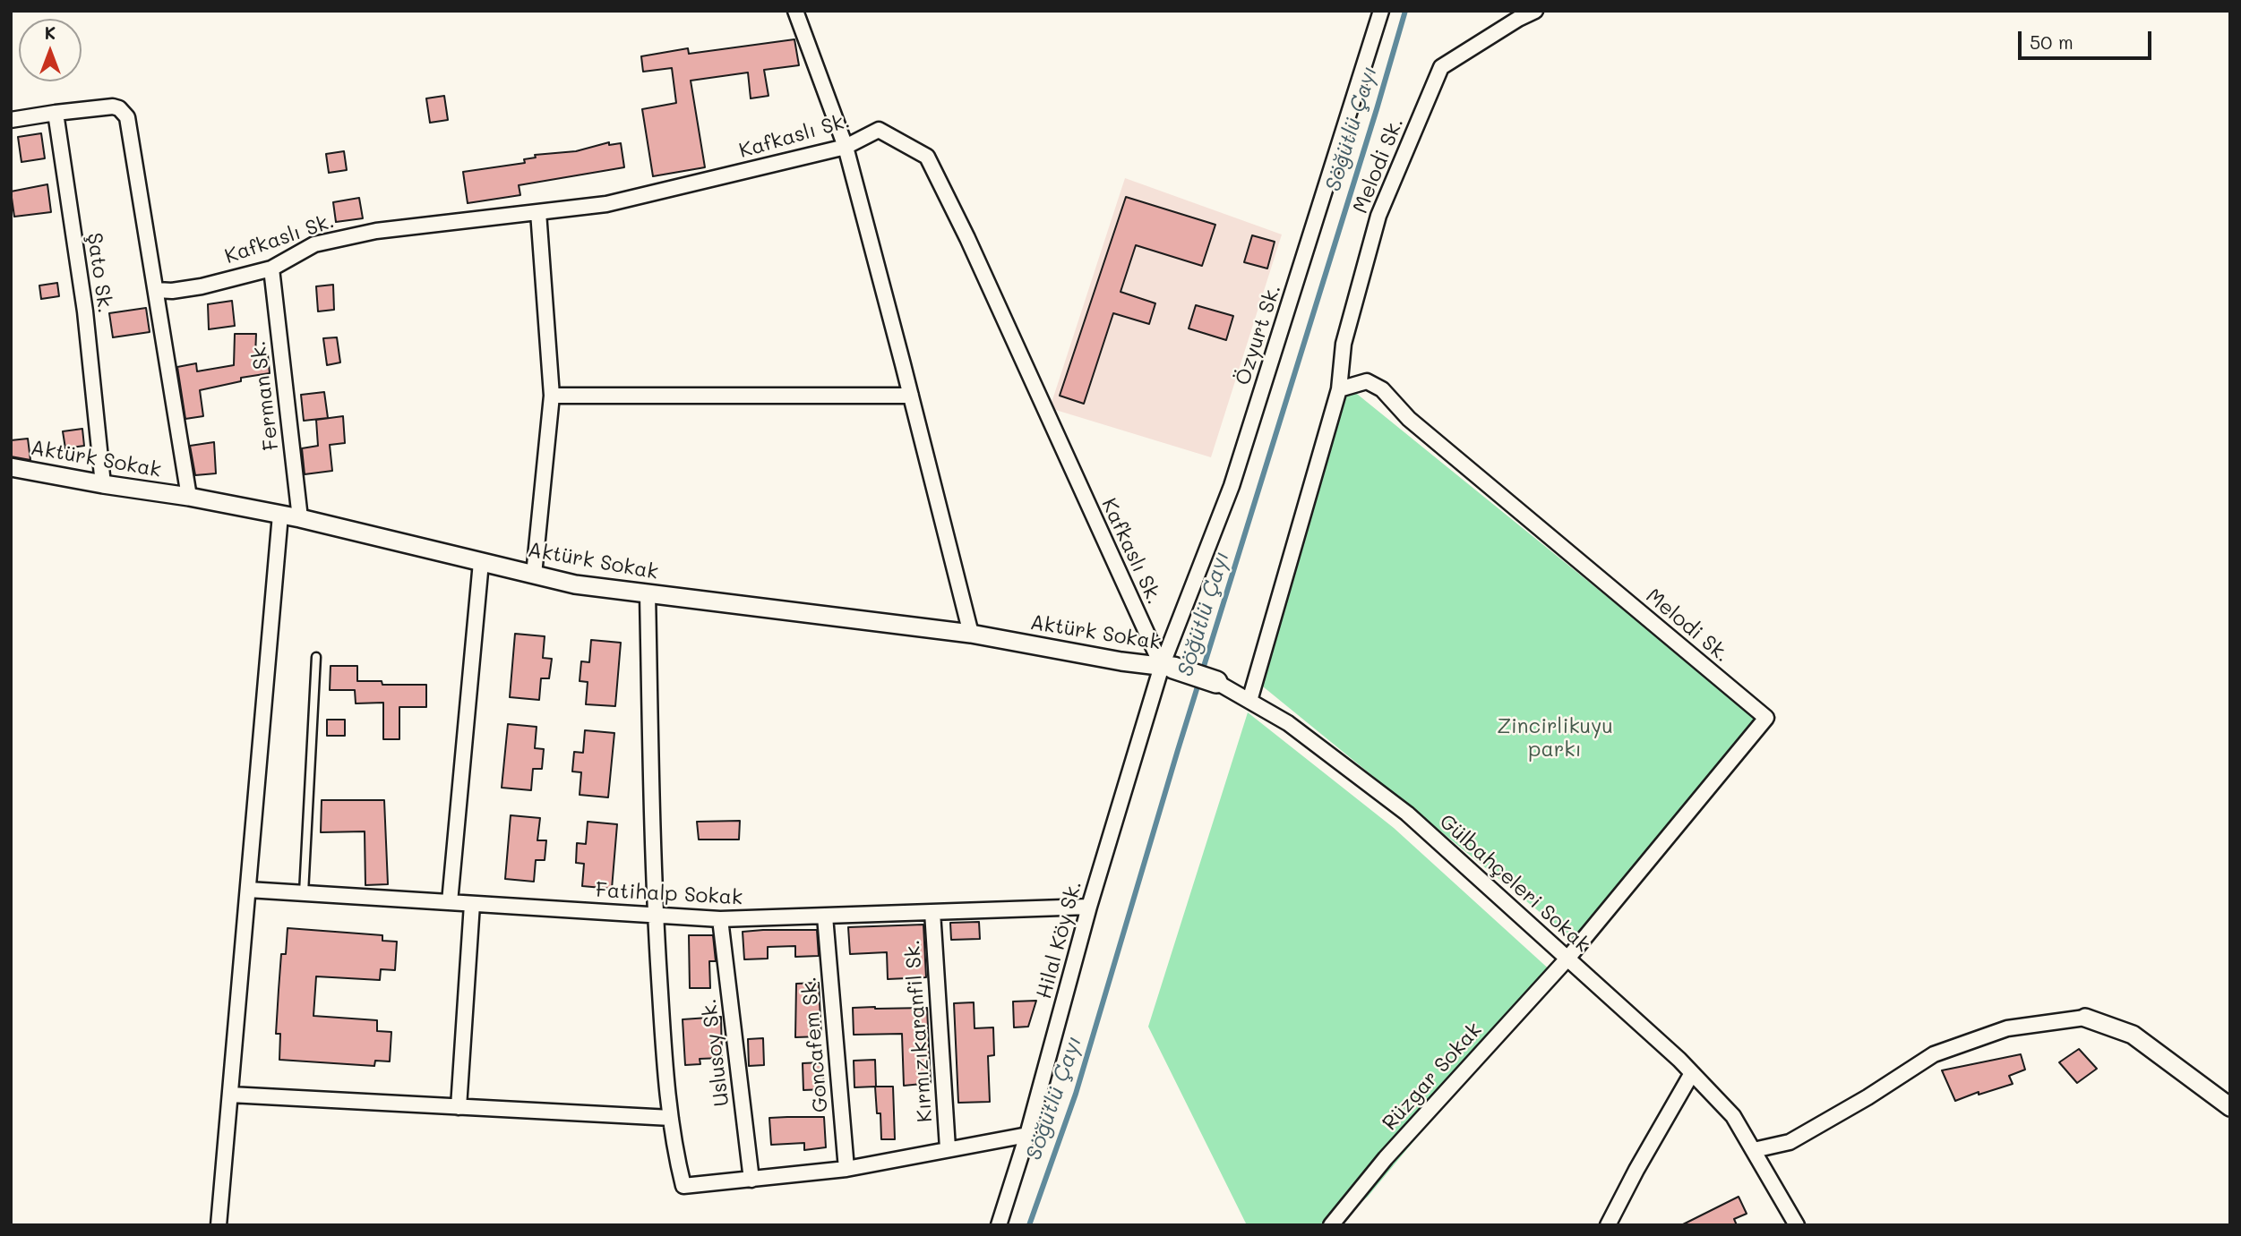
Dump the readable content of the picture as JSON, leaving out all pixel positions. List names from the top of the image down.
{
  "streets": {
    "street": [
      "Kafkaslı Sk.",
      "Melodi Sk.",
      "Şato Sk.",
      "Özyurt Sk.",
      "Ferman Sk.",
      "Aktürk Sokak",
      "Gülbahçeleri Sokak",
      "Fatihalp Sokak",
      "Hilal Köy Sk.",
      "Kırmızıkaranfil Sk.",
      "Goncafem Sk.",
      "Uslusoy Sk.",
      "Rüzgar Sokak"
    ]
  },
  "crossings": [
    ["Kafkaslı Sk.", "Özyurt Sk."],
    ["Kafkaslı Sk.", "Ferman Sk."],
    ["Kafkaslı Sk.", "Aktürk Sokak"],
    ["Kafkaslı Sk.", "Hilal Köy Sk."],
    ["Melodi Sk.", "Gülbahçeleri Sokak"],
    ["Melodi Sk.", "Rüzgar Sokak"],
    ["Şato Sk.", "Aktürk Sokak"],
    ["Özyurt Sk.", "Aktürk Sokak"],
    ["Özyurt Sk.", "Hilal Köy Sk."],
    ["Ferman Sk.", "Aktürk Sokak"],
    ["Aktürk Sokak", "Hilal Köy Sk."],
    ["Gülbahçeleri Sokak", "Rüzgar Sokak"],
    ["Fatihalp Sokak", "Hilal Köy Sk."],
    ["Fatihalp Sokak", "Kırmızıkaranfil Sk."],
    ["Fatihalp Sokak", "Goncafem Sk."],
    ["Fatihalp Sokak", "Uslusoy Sk."]
  ],
  "water": ["Söğütlü Çayı"],
  "parks": ["Zincirlikuyu parkı"],
  "scale_bar": "50 m",
  "north": "top"
}
